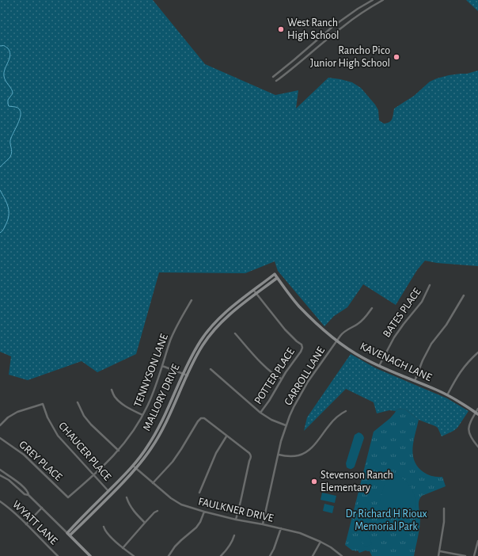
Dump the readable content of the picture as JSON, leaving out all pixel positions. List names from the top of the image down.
{
  "streets": {
    "main road": ["KAVENAGH LANE", "MALLORY DRIVE"],
    "street": [
      "BATES PLACE",
      "TENNYSON LANE",
      "POTTER PLACE",
      "CARROLL LANE",
      "CHAUCER PLACE",
      "GREY PLACE",
      "FAULKNER DRIVE",
      "WYATT LANE"
    ]
  },
  "crossings": [
    ["BATES PLACE", "KAVENAGH LANE"],
    ["KAVENAGH LANE", "CARROLL LANE"],
    ["KAVENAGH LANE", "MALLORY DRIVE"],
    ["TENNYSON LANE", "CHAUCER PLACE"],
    ["TENNYSON LANE", "GREY PLACE"],
    ["CARROLL LANE", "FAULKNER DRIVE"],
    ["MALLORY DRIVE", "CHAUCER PLACE"],
    ["MALLORY DRIVE", "FAULKNER DRIVE"]
  ],
  "parks": ["Dr Richard H Rioux Memorial Park"],
  "places": ["West Ranch High School", "Rancho Pico Junior High School", "Stevenson Ranch Elementary"]
}
